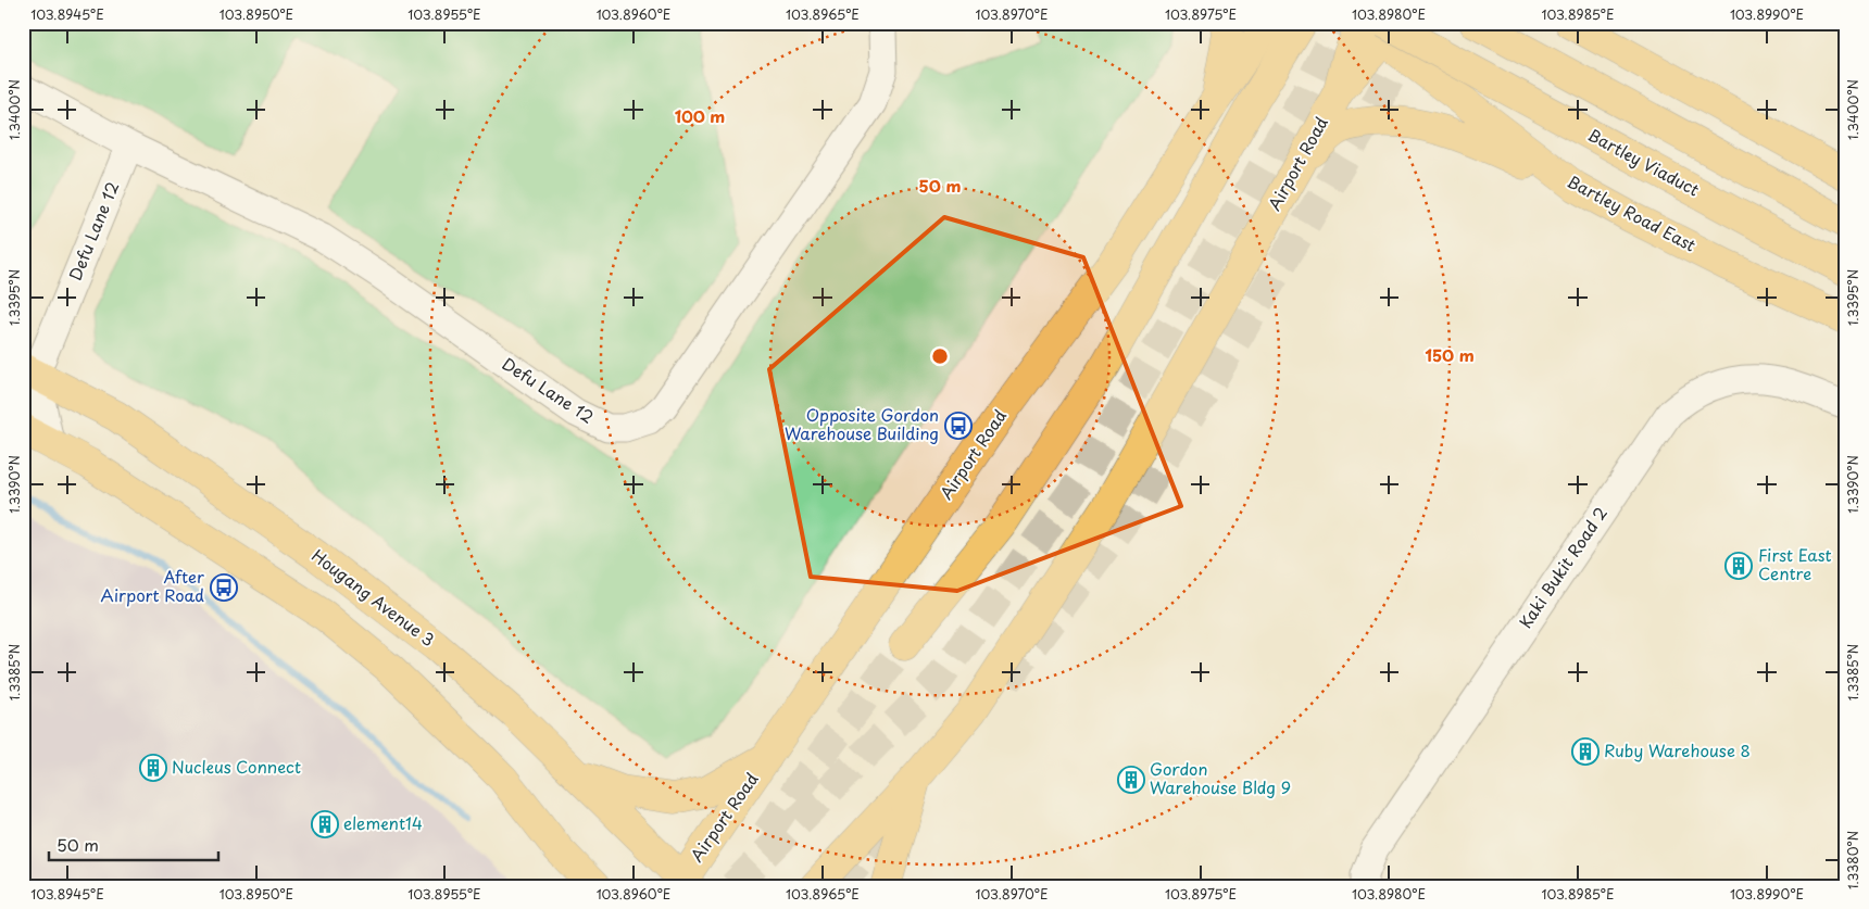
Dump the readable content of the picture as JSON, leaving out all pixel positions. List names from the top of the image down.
{
  "streets": {
    "main road": [
      "Bartley Viaduct",
      "Airport Road",
      "Bartley Road East",
      "Hougang Avenue 3"
    ],
    "street": ["Defu Lane 12", "Kaki Bukit Road 2"]
  },
  "crossings": [
    ["Bartley Viaduct", "Airport Road"],
    ["Bartley Viaduct", "Bartley Road East"],
    ["Airport Road", "Bartley Road East"],
    ["Airport Road", "Hougang Avenue 3"],
    ["Defu Lane 12", "Hougang Avenue 3"]
  ],
  "places": {
    "bus stop": ["Opposite Gordon Warehouse Building", "After Airport Road"],
    "building": [
      "First East Centre",
      "Ruby Warehouse 8",
      "Nucleus Connect",
      "Gordon Warehouse Bldg 9",
      "element14"
    ]
  },
  "scale_bar": "50 m",
  "coordinates": [
    "103.8945°E",
    "103.8950°E",
    "103.8955°E",
    "103.8960°E",
    "103.8965°E",
    "103.8970°E",
    "103.8975°E",
    "103.8980°E",
    "103.8985°E",
    "103.8990°E",
    "1.3400°N",
    "1.3395°N",
    "1.3390°N",
    "1.3385°N",
    "1.3380°N"
  ],
  "rings": ["100 m", "50 m", "150 m"]
}
